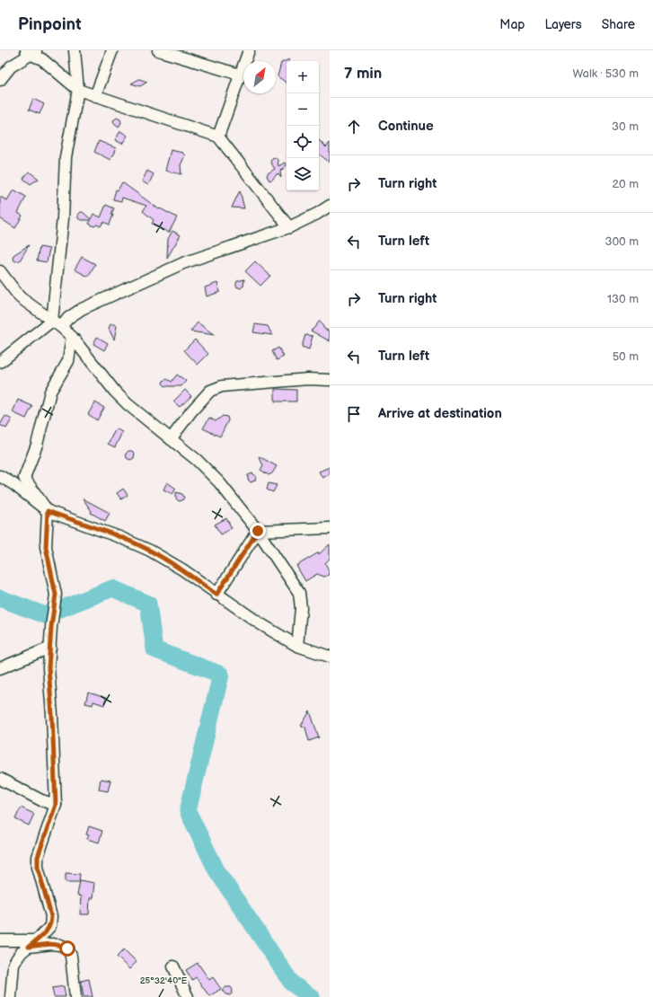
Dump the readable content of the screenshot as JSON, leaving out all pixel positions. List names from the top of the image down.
{
  "north": "top right",
  "page": {
    "header": "Pinpoint",
    "nav": ["Map", "Layers", "Share"],
    "heading": ["7 min", "Walk · 530 m"],
    "map_buttons": ["+", "−"],
    "list": [
      ["Continue", "30 m"],
      ["Turn right", "20 m"],
      ["Turn left", "300 m"],
      ["Turn right", "130 m"],
      ["Turn left", "50 m"],
      "Arrive at destination"
    ]
  },
  "coordinates": ["25°32'40\"E"]
}
